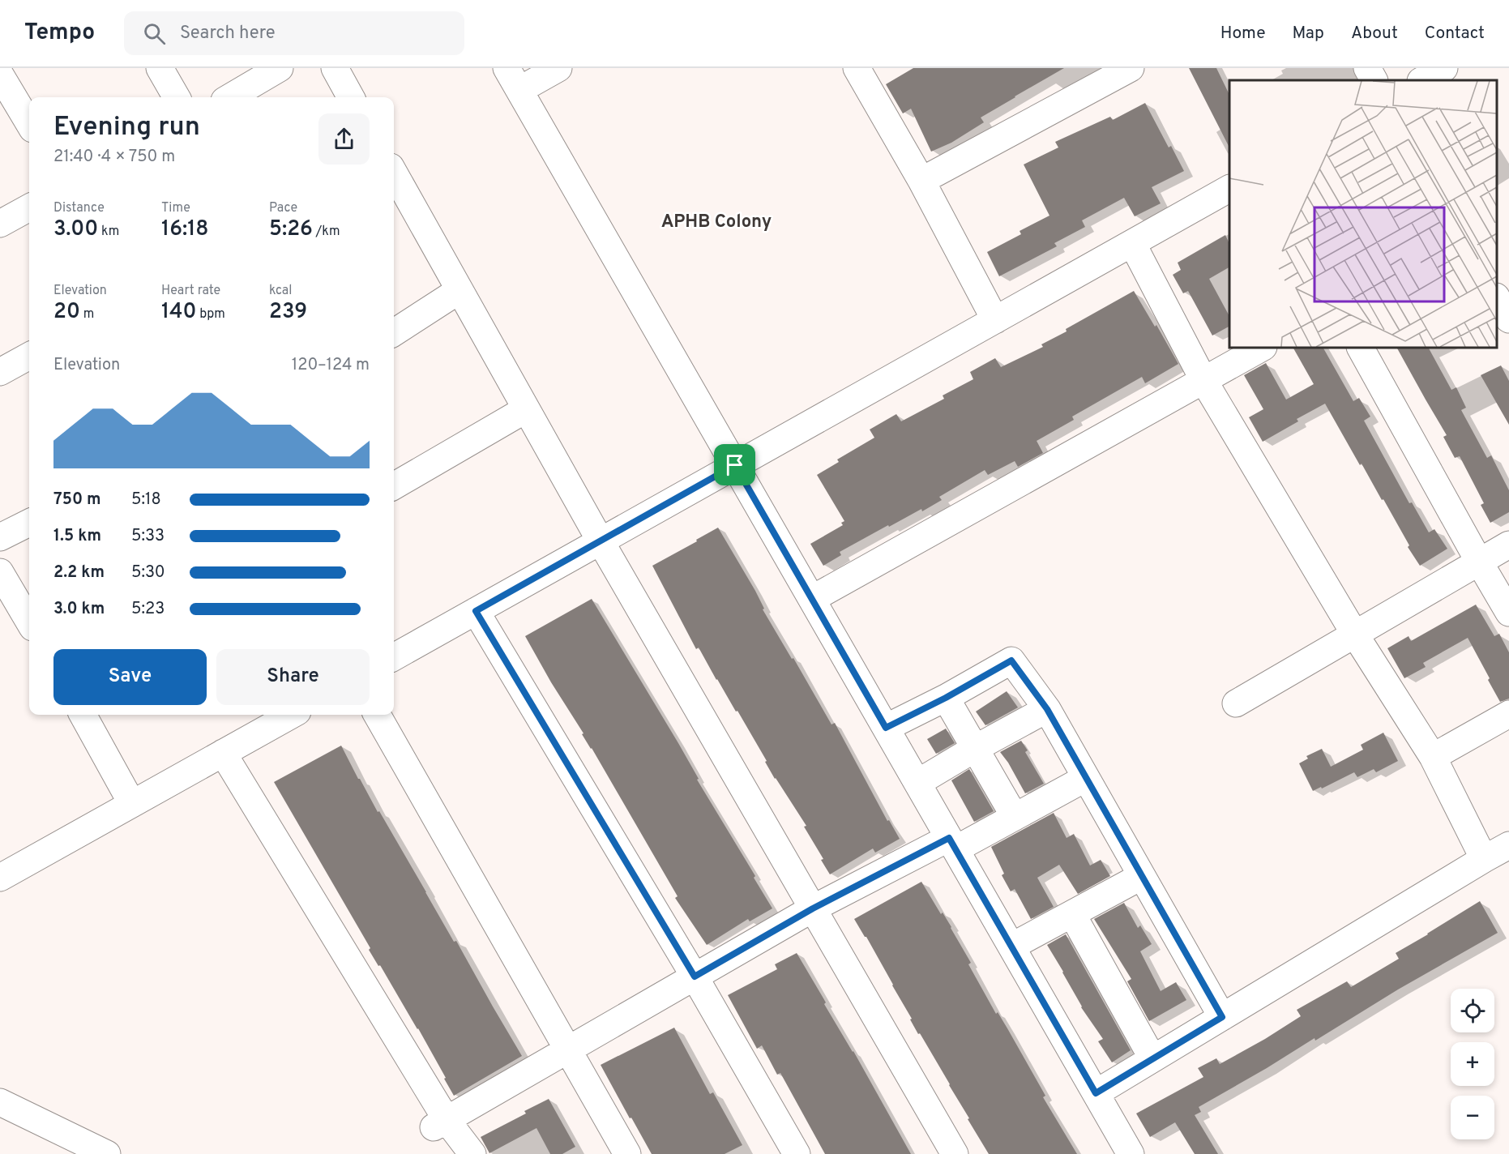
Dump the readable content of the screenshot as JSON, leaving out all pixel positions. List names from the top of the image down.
{
  "districts": ["APHB Colony"],
  "page": {
    "header": "Tempo",
    "search": "Search here",
    "nav": [
      "Home",
      "Map",
      "About",
      "Contact"
    ],
    "heading": ["Evening run", "21:40 · 4 × 750 m"],
    "stats": [
      ["Distance", "3.00 km"],
      ["Time", "16:18"],
      ["Pace", "5:26 /km"],
      ["Elevation", "20 m"],
      ["Heart rate", "140 bpm"],
      ["kcal", "239"]
    ],
    "chart": ["Elevation", "120–124 m"],
    "list": [
      {
        "name": "750 m",
        "note": "5:18"
      },
      {
        "name": "1.5 km",
        "note": "5:33"
      },
      {
        "name": "2.2 km",
        "note": "5:30"
      },
      {
        "name": "3.0 km",
        "note": "5:23"
      }
    ],
    "buttons": ["Save", "Share"],
    "map_buttons": ["+", "−"]
  }
}
